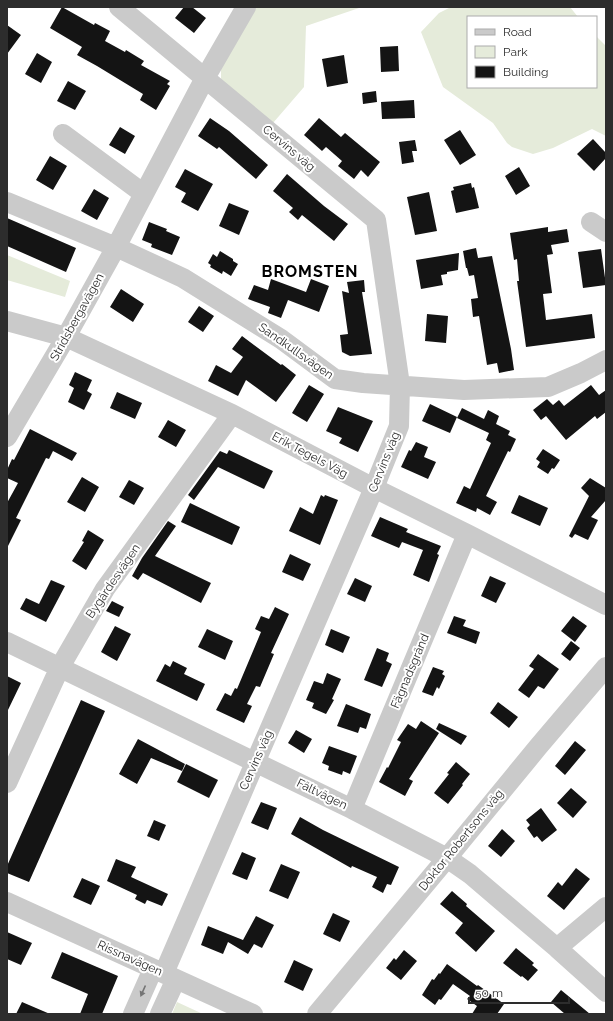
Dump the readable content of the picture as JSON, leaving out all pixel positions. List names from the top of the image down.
{
  "streets": {
    "street": [
      "Cervins väg",
      "Stridsbergavägen",
      "Sandkullsvägen",
      "Erik Tegels Väg",
      "Bygärdesvägen",
      "Fägnadsgränd",
      "Fältvägen",
      "Doktor Robertsons väg",
      "Rissnavägen"
    ]
  },
  "crossings": [
    ["Cervins väg", "Stridsbergavägen"],
    ["Cervins väg", "Sandkullsvägen"],
    ["Cervins väg", "Erik Tegels Väg"],
    ["Cervins väg", "Fältvägen"],
    ["Cervins väg", "Rissnavägen"],
    ["Stridsbergavägen", "Sandkullsvägen"],
    ["Stridsbergavägen", "Erik Tegels Väg"],
    ["Erik Tegels Väg", "Bygärdesvägen"],
    ["Erik Tegels Väg", "Fägnadsgränd"],
    ["Bygärdesvägen", "Fältvägen"],
    ["Fägnadsgränd", "Fältvägen"],
    ["Fältvägen", "Doktor Robertsons väg"]
  ],
  "districts": ["BROMSTEN"],
  "legend": ["Road", "Park", "Building"],
  "scale_bar": "50 m"
}
